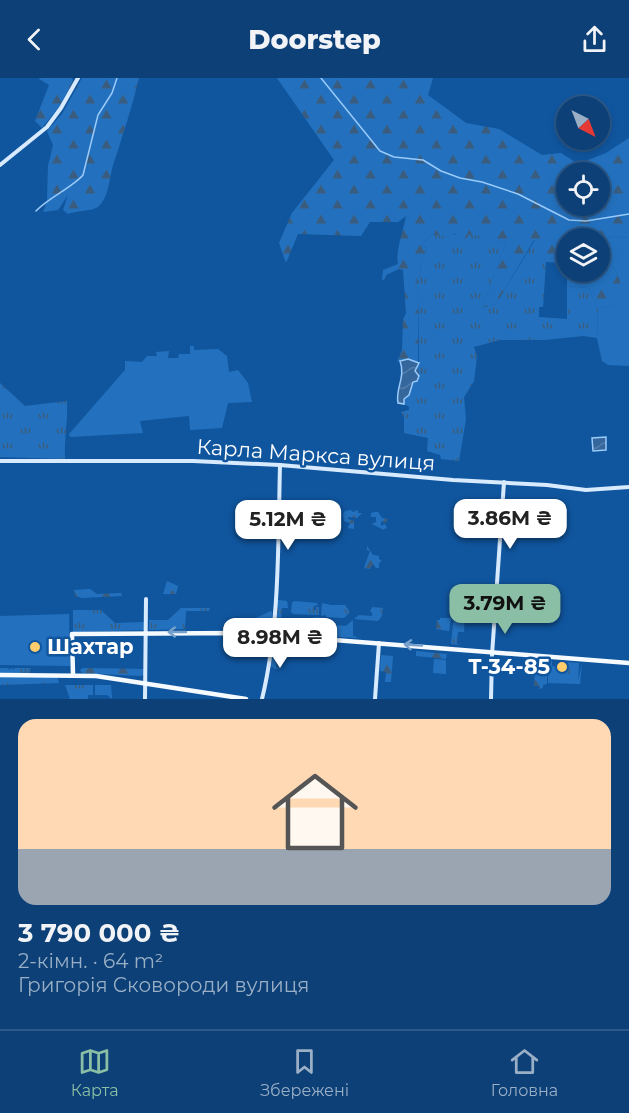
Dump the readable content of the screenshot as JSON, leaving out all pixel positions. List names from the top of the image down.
{
  "streets": {
    "street": ["Карла Маркса вулиця"]
  },
  "places": ["Шахтар", "Т-34-85"],
  "north": "bottom right",
  "page": {
    "header": "Doorstep",
    "price": [
      "3.86M ₴",
      "5.12M ₴",
      "3.79M ₴",
      "8.98M ₴"
    ],
    "list": [
      {
        "name": "3 790 000 ₴",
        "note": "2-кімн. · 64 m² · Григорія Сковороди вулиця"
      }
    ],
    "tabs": ["Карта", "Збережені", "Головна"]
  }
}
